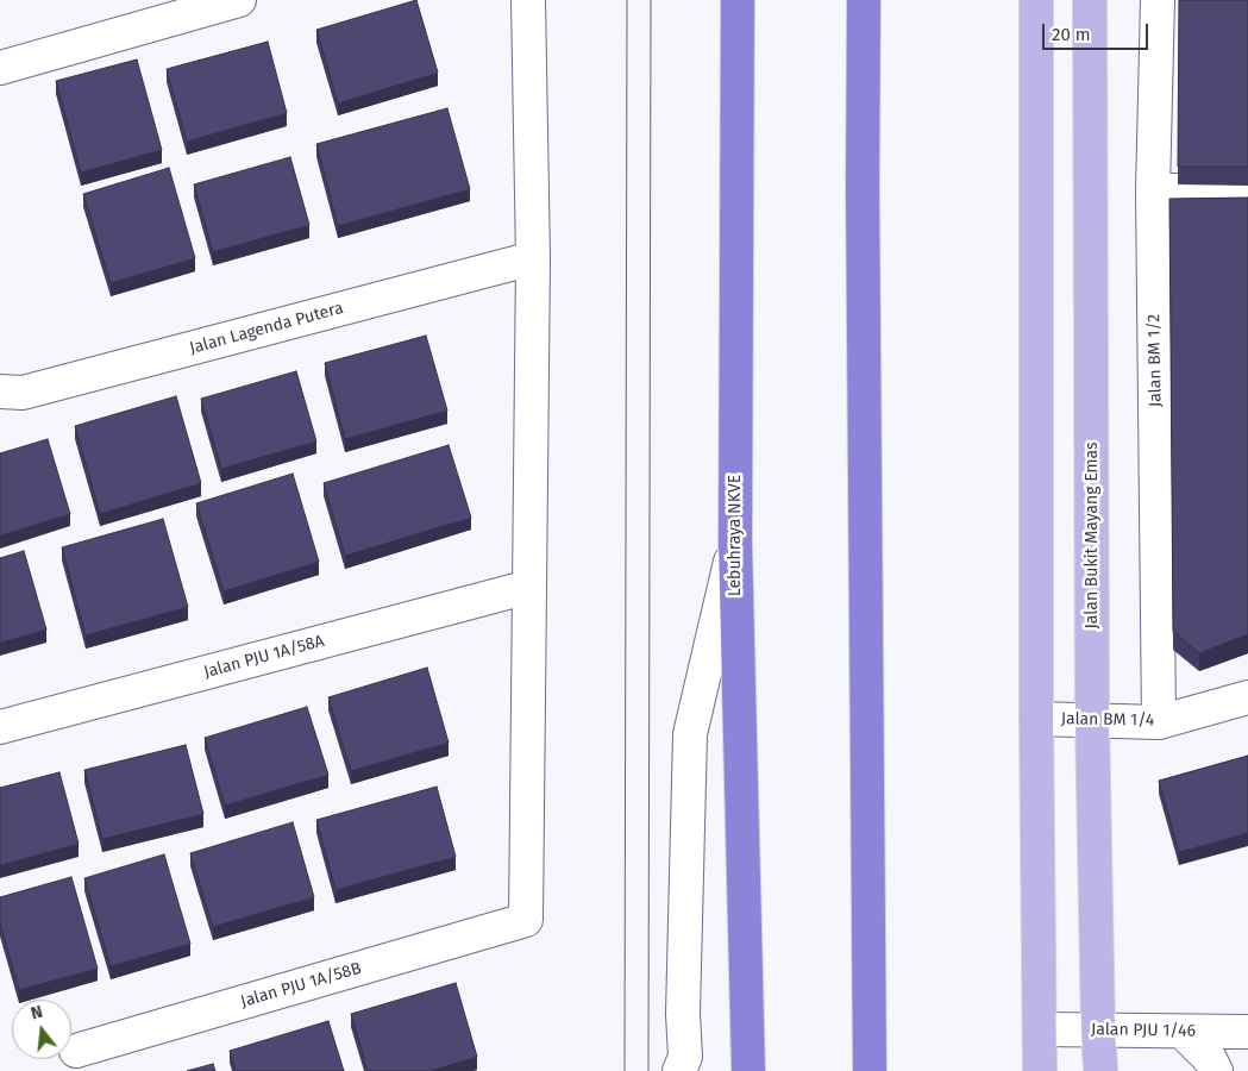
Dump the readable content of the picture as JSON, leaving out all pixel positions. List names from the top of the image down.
{
  "streets": {
    "highway": ["Lebuhraya NKVE"],
    "main road": ["Jalan Bukit Mayang Emas"],
    "street": [
      "Jalan Lagenda Putera",
      "Jalan BM 1/2",
      "Jalan PJU 1A/58A",
      "Jalan BM 1/4",
      "Jalan PJU 1A/58B",
      "Jalan PJU 1/46"
    ]
  },
  "crossings": [
    ["Jalan BM 1/2", "Jalan BM 1/4"],
    ["Jalan Bukit Mayang Emas", "Jalan BM 1/4"],
    ["Jalan Bukit Mayang Emas", "Jalan PJU 1/46"],
    ["Jalan PJU 1A/58A", "Jalan PJU 1A/58B"]
  ],
  "scale_bar": "20 m",
  "north": "top"
}
